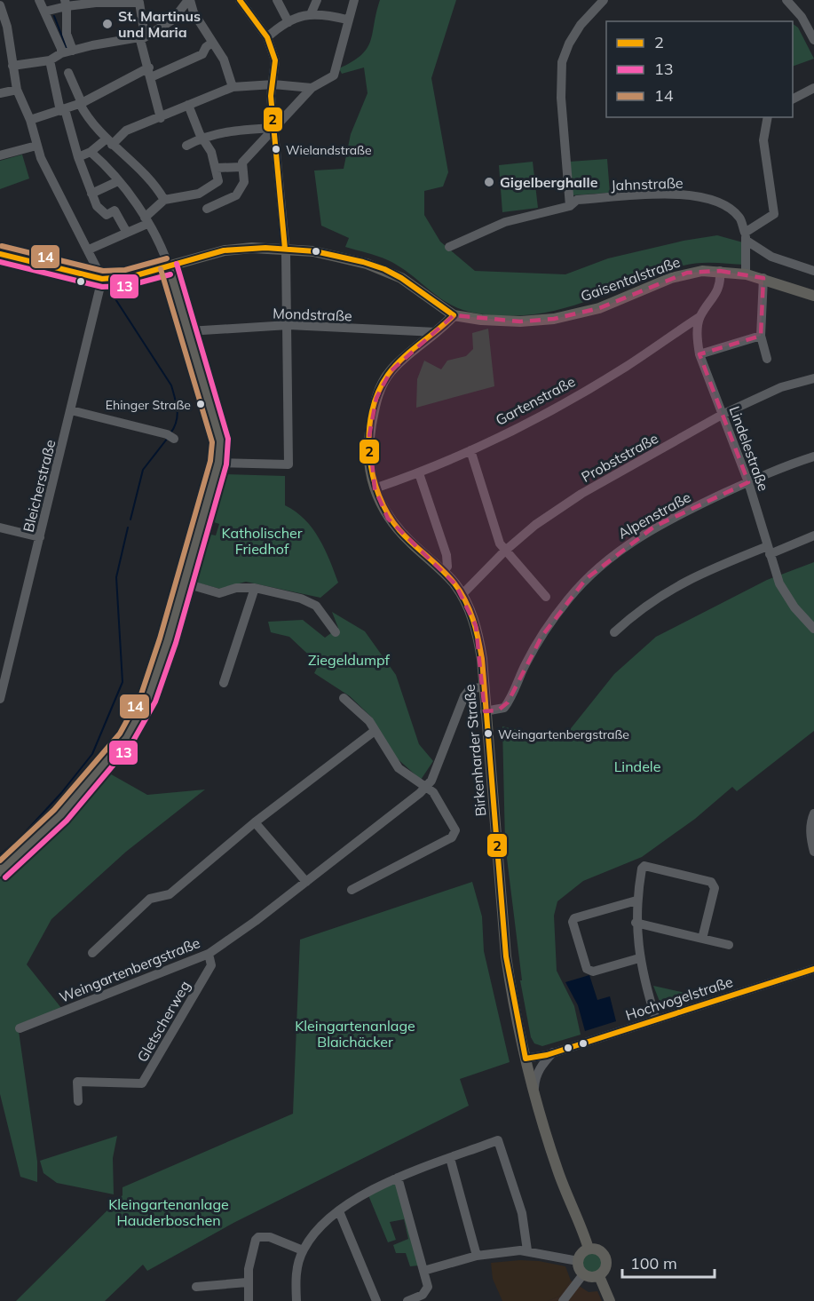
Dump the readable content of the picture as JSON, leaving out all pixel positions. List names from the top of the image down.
{
  "streets": {
    "main road": ["Gaisentalstraße", "Birkenharder Straße"],
    "street": [
      "Jahnstraße",
      "Mondstraße",
      "Gartenstraße",
      "Lindelestraße",
      "Probststraße",
      "Bleicherstraße",
      "Alpenstraße",
      "Weingartenbergstraße",
      "Hochvogelstraße",
      "Gletscherweg"
    ]
  },
  "crossings": [
    ["Gaisentalstraße", "Birkenharder Straße"],
    ["Mondstraße", "Birkenharder Straße"],
    ["Gartenstraße", "Lindelestraße"],
    ["Gartenstraße", "Birkenharder Straße"],
    ["Lindelestraße", "Probststraße"],
    ["Lindelestraße", "Alpenstraße"],
    ["Probststraße", "Birkenharder Straße"],
    ["Alpenstraße", "Birkenharder Straße"],
    ["Birkenharder Straße", "Weingartenbergstraße"],
    ["Birkenharder Straße", "Hochvogelstraße"],
    ["Weingartenbergstraße", "Gletscherweg"]
  ],
  "parks": [
    "Katholischer Friedhof",
    "Ziegeldumpf",
    "Lindele",
    "Kleingartenanlage Blaichäcker",
    "Kleingartenanlage Hauderboschen"
  ],
  "places": [
    "St. Martinus und Maria",
    "Wielandstraße",
    "Gigelberghalle",
    "Ehinger Straße",
    "Weingartenbergstraße"
  ],
  "lines": ["transit line 2", "transit line 14", "transit line 13"],
  "legend": ["2", "13", "14"],
  "scale_bar": "100 m"
}
